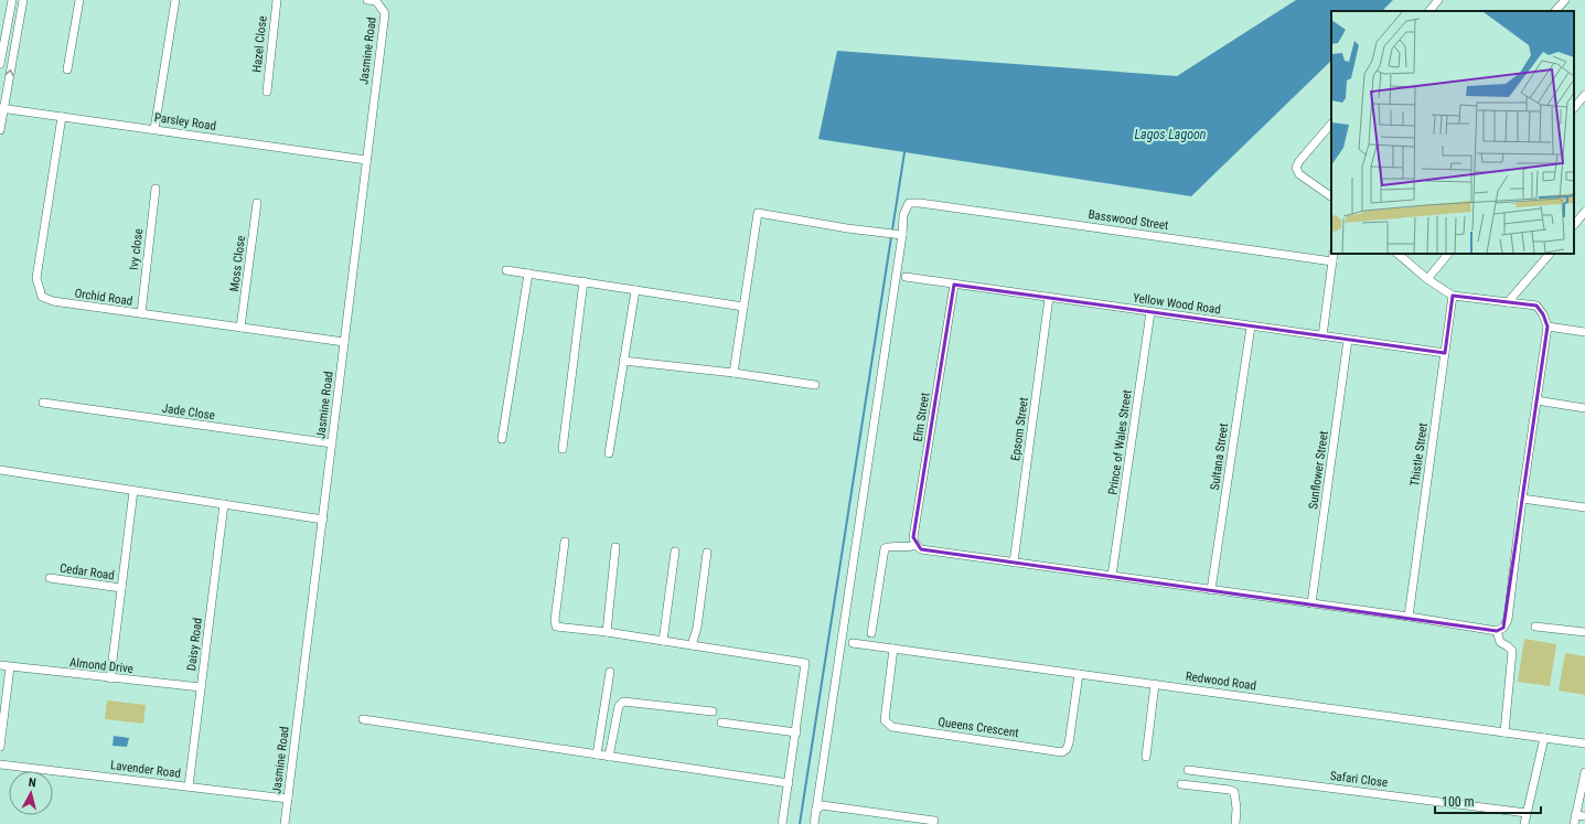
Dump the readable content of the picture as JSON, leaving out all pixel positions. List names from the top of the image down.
{
  "streets": {
    "street": [
      "Hazel Close",
      "Jasmine Road",
      "Parsley Road",
      "Basswood Street",
      "Ivy close",
      "Moss Close",
      "Orchid Road",
      "Yellow Wood Road",
      "Jade Close",
      "Elm Street",
      "Epsom Street",
      "Prince of Wales Street",
      "Thistle Street",
      "Sultana Street",
      "Sunflower Street",
      "Cedar Road",
      "Daisy Road",
      "Almond Drive",
      "Redwood Road",
      "Queens Crescent",
      "Lavender Road",
      "Safari Close"
    ]
  },
  "crossings": [
    ["Jasmine Road", "Parsley Road"],
    ["Jasmine Road", "Orchid Road"],
    ["Jasmine Road", "Jade Close"],
    ["Jasmine Road", "Lavender Road"],
    ["Parsley Road", "Orchid Road"],
    ["Ivy close", "Orchid Road"],
    ["Moss Close", "Orchid Road"],
    ["Yellow Wood Road", "Elm Street"],
    ["Yellow Wood Road", "Epsom Street"],
    ["Yellow Wood Road", "Prince of Wales Street"],
    ["Yellow Wood Road", "Thistle Street"],
    ["Yellow Wood Road", "Sultana Street"],
    ["Yellow Wood Road", "Sunflower Street"],
    ["Daisy Road", "Almond Drive"],
    ["Daisy Road", "Lavender Road"],
    ["Redwood Road", "Queens Crescent"]
  ],
  "water": ["Lagos Lagoon"],
  "scale_bar": "100 m",
  "north": "top"
}
